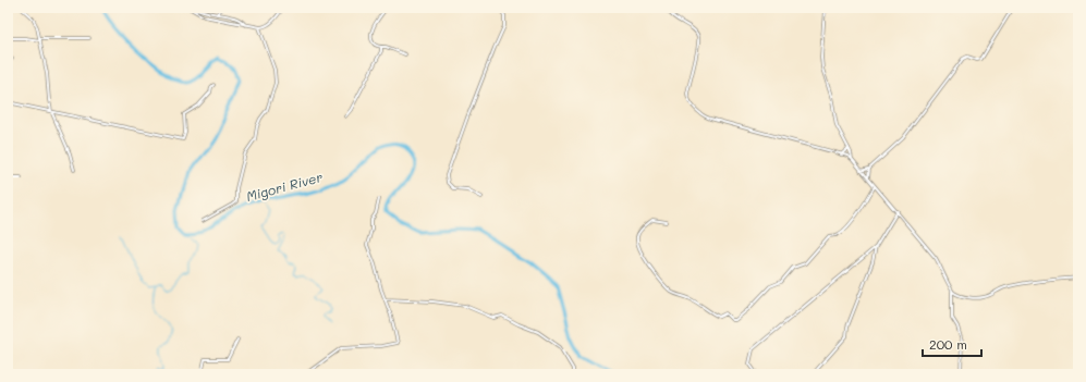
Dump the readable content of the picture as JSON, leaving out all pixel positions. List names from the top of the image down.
{
  "water": ["Migori River"],
  "scale_bar": "200 m"
}
